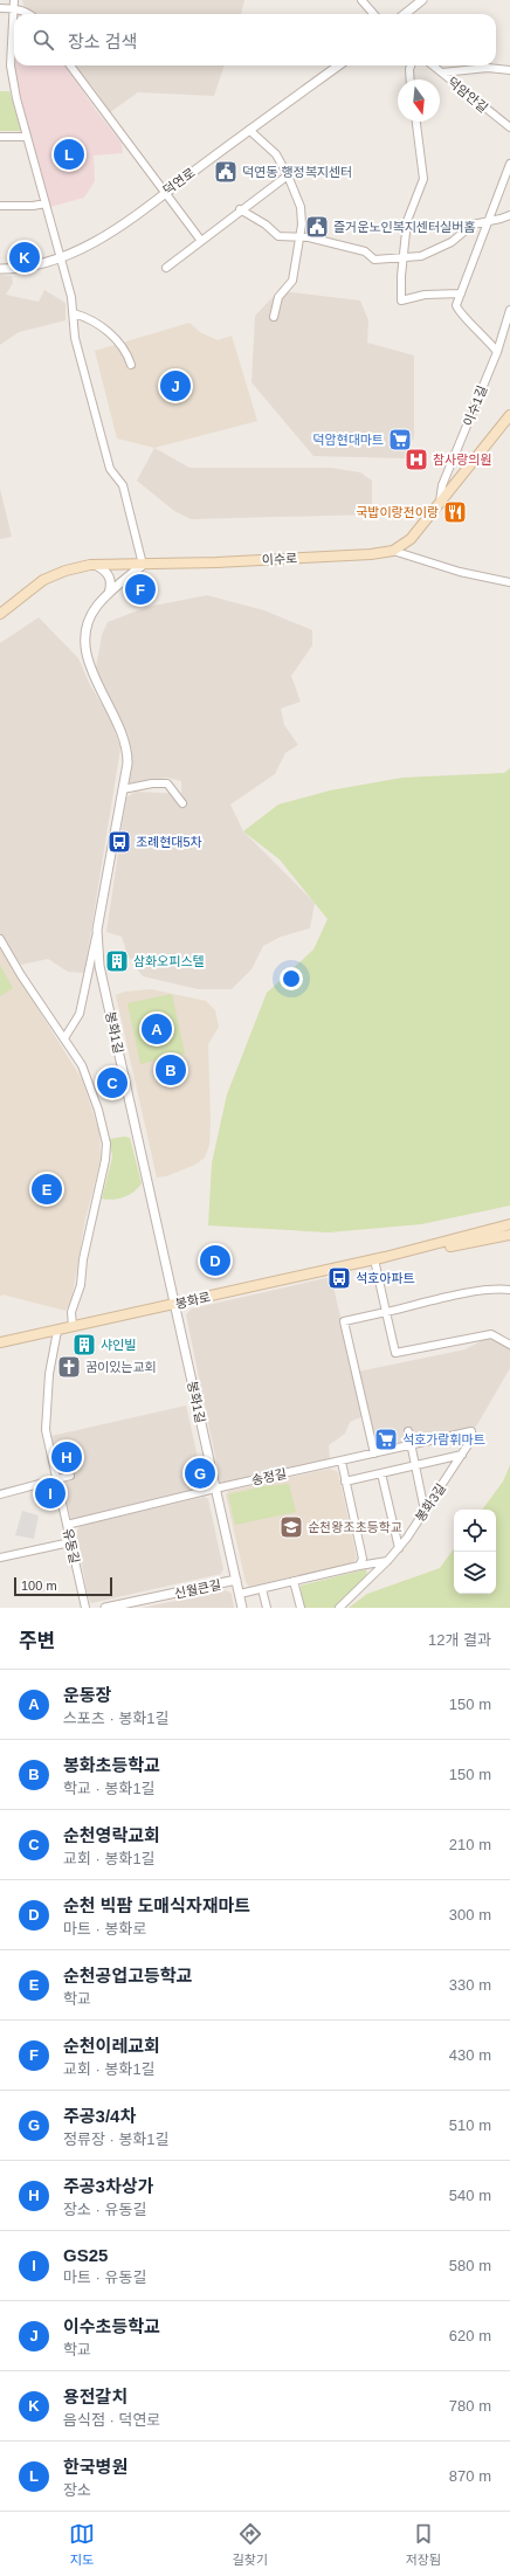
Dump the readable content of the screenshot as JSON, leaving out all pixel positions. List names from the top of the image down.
{
  "streets": {
    "main road": ["이수로", "봉화로"],
    "street": [
      "덕암안길",
      "덕연로",
      "이수1길",
      "봉화1길",
      "송정길",
      "봉화3길",
      "유동길",
      "신월큰길"
    ]
  },
  "crossings": [
    ["이수1길", "이수로"],
    ["이수로", "봉화1길"],
    ["봉화1길", "봉화로"],
    ["봉화1길", "송정길"],
    ["봉화1길", "신월큰길"],
    ["봉화로", "유동길"],
    ["송정길", "봉화3길"],
    ["송정길", "유동길"]
  ],
  "places": {
    "public building": ["덕연동 행정복지센터", "즐거운노인복지센터실버홈"],
    "supermarket": ["덕암현대마트", "석호가람휘마트"],
    "hospital": ["참사랑의원"],
    "restaurant": ["국밥이랑전이랑"],
    "bus stop": ["조례현대5차", "석호아파트"],
    "building": ["삼화오피스텔", "샤인빌"],
    "church": ["꿈이있는교회"],
    "school or university": ["순천왕조초등학교"]
  },
  "scale_bar": "100 m",
  "north": "bottom",
  "page": {
    "search": "장소 검색",
    "pins": [
      "L",
      "K",
      "J",
      "F",
      "A",
      "B",
      "C",
      "E",
      "D",
      "H",
      "G",
      "I"
    ],
    "scale": "100 m",
    "heading": ["주변", "12개 결과"],
    "list": [
      {
        "mark": "A",
        "name": "운동장",
        "note": "스포츠 · 봉화1길",
        "value": "150 m"
      },
      {
        "mark": "B",
        "name": "봉화초등학교",
        "note": "학교 · 봉화1길",
        "value": "150 m"
      },
      {
        "mark": "C",
        "name": "순천영락교회",
        "note": "교회 · 봉화1길",
        "value": "210 m"
      },
      {
        "mark": "D",
        "name": "순천 빅팜 도매식자재마트",
        "note": "마트 · 봉화로",
        "value": "300 m"
      },
      {
        "mark": "E",
        "name": "순천공업고등학교",
        "note": "학교",
        "value": "330 m"
      },
      {
        "mark": "F",
        "name": "순천이레교회",
        "note": "교회 · 봉화1길",
        "value": "430 m"
      },
      {
        "mark": "G",
        "name": "주공3/4차",
        "note": "정류장 · 봉화1길",
        "value": "510 m"
      },
      {
        "mark": "H",
        "name": "주공3차상가",
        "note": "장소 · 유동길",
        "value": "540 m"
      },
      {
        "mark": "I",
        "name": "GS25",
        "note": "마트 · 유동길",
        "value": "580 m"
      },
      {
        "mark": "J",
        "name": "이수초등학교",
        "note": "학교",
        "value": "620 m"
      },
      {
        "mark": "K",
        "name": "용전갈치",
        "note": "음식점 · 덕연로",
        "value": "780 m"
      },
      {
        "mark": "L",
        "name": "한국병원",
        "note": "장소",
        "value": "870 m"
      }
    ],
    "nav": ["지도", "길찾기", "저장됨"]
  }
}
